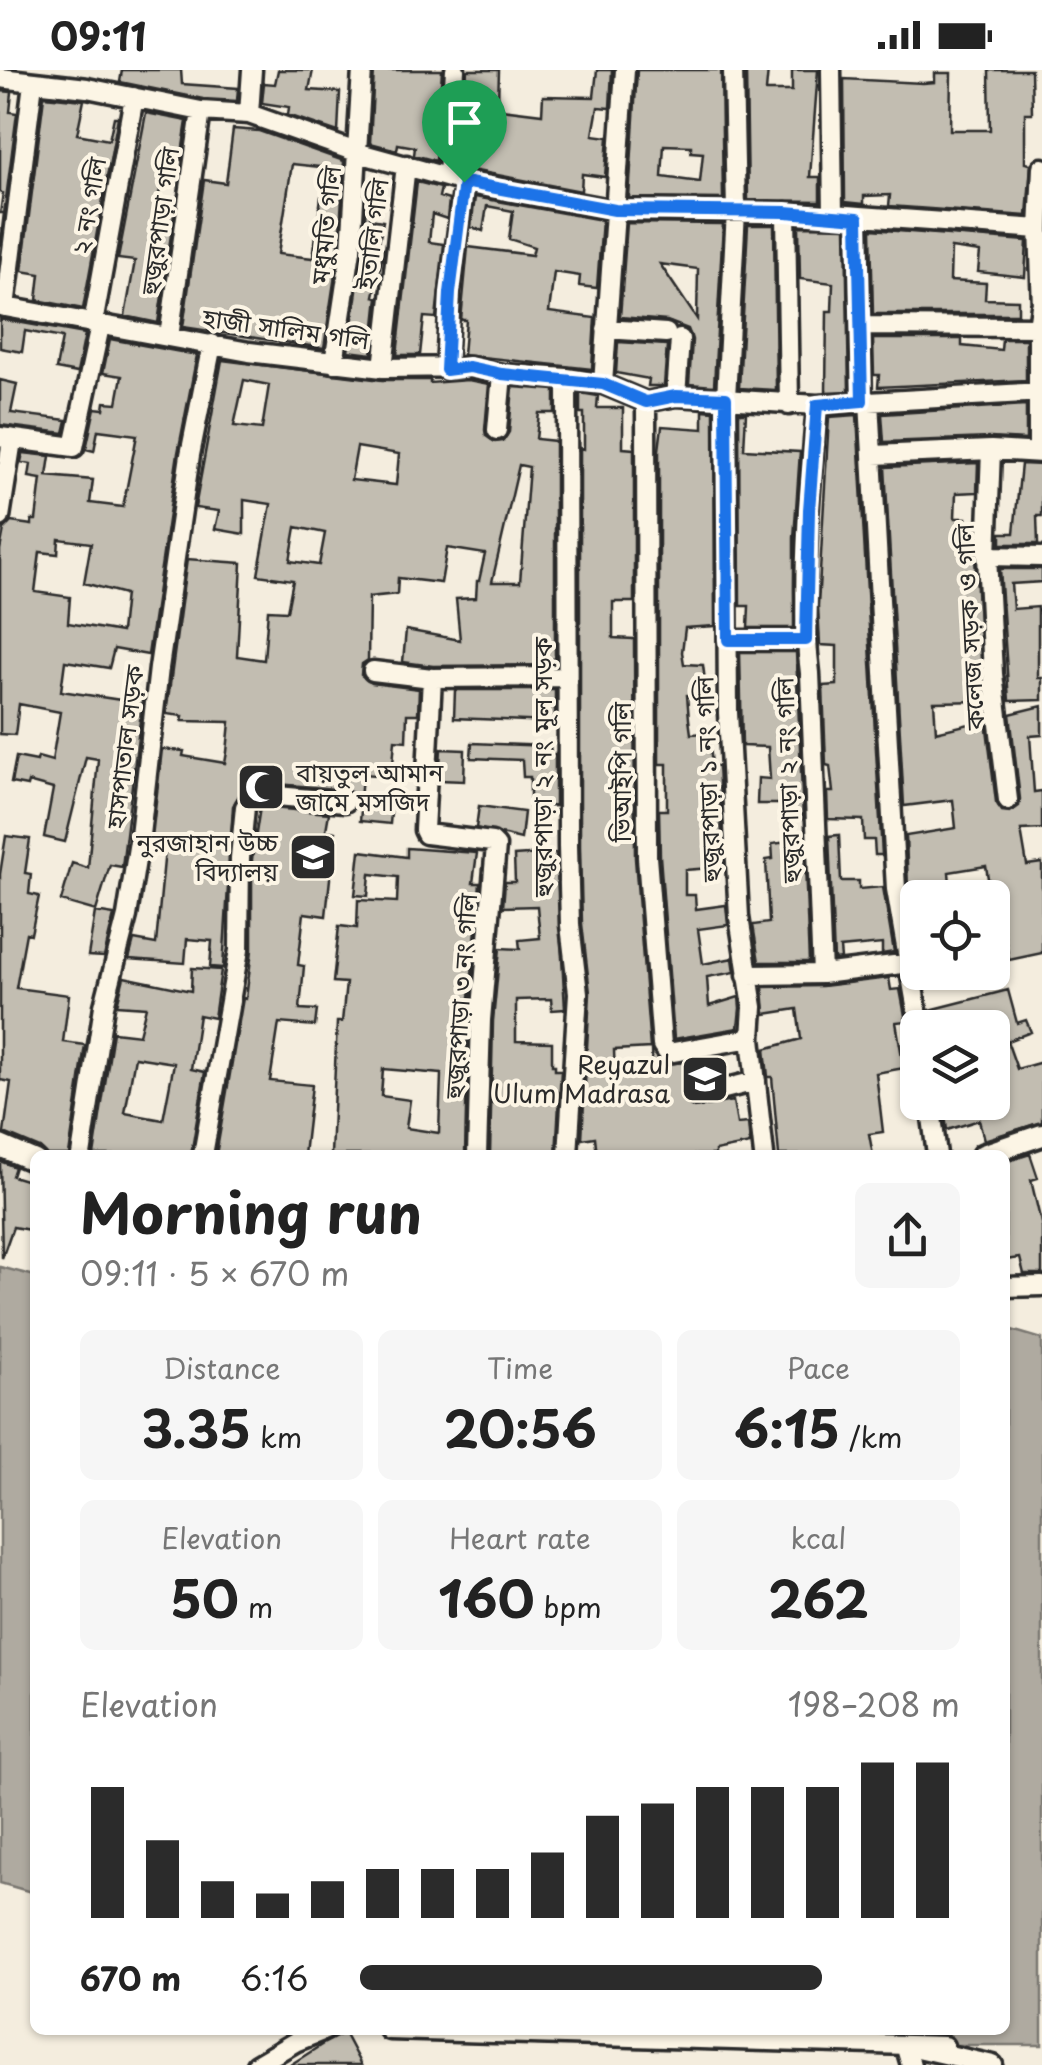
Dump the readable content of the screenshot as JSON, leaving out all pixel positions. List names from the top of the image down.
{
  "streets": {
    "street": [
      "২ নং গলি",
      "হুজুরপাড়া গলি",
      "মধুমতি গলি",
      "ইতালি গলি",
      "হাজী সালিম গলি",
      "কলেজ সড়ক ও গলি",
      "হাসপাতাল সড়ক",
      "হুজুরপাড়া ২ নং মূল সড়ক",
      "ভিআইপি গলি",
      "হুজুরপাড়া ১ নং গলি",
      "হুজুরপাড়া ২ নং গলি",
      "হুজুরপাড়া ৩ নং গলি"
    ]
  },
  "crossings": [
    ["২ নং গলি", "হাজী সালিম গলি"],
    ["হুজুরপাড়া গলি", "হাজী সালিম গলি"],
    ["মধুমতি গলি", "হাজী সালিম গলি"],
    ["ইতালি গলি", "হাজী সালিম গলি"],
    ["হাজী সালিম গলি", "হাসপাতাল সড়ক"],
    ["হাজী সালিম গলি", "হুজুরপাড়া ২ নং মূল সড়ক"],
    ["হাজী সালিম গলি", "ভিআইপি গলি"],
    ["ভিআইপি গলি", "হুজুরপাড়া ১ নং গলি"]
  ],
  "places": {
    "mosque": ["বায়তুল আমান জামে মসজিদ"],
    "school or university": ["নুরজাহান উচ্চ বিদ্যালয়", "Reyazul Ulum Madrasa"]
  },
  "page": {
    "status": "09:11",
    "heading": ["Morning run", "09:11 · 5 × 670 m"],
    "stats": [
      ["Distance", "3.35 km"],
      ["Time", "20:56"],
      ["Pace", "6:15 /km"],
      ["Elevation", "50 m"],
      ["Heart rate", "160 bpm"],
      ["kcal", "262"]
    ],
    "chart": ["Elevation", "198–208 m"],
    "list": [
      {
        "name": "670 m",
        "note": "6:16"
      }
    ]
  }
}
